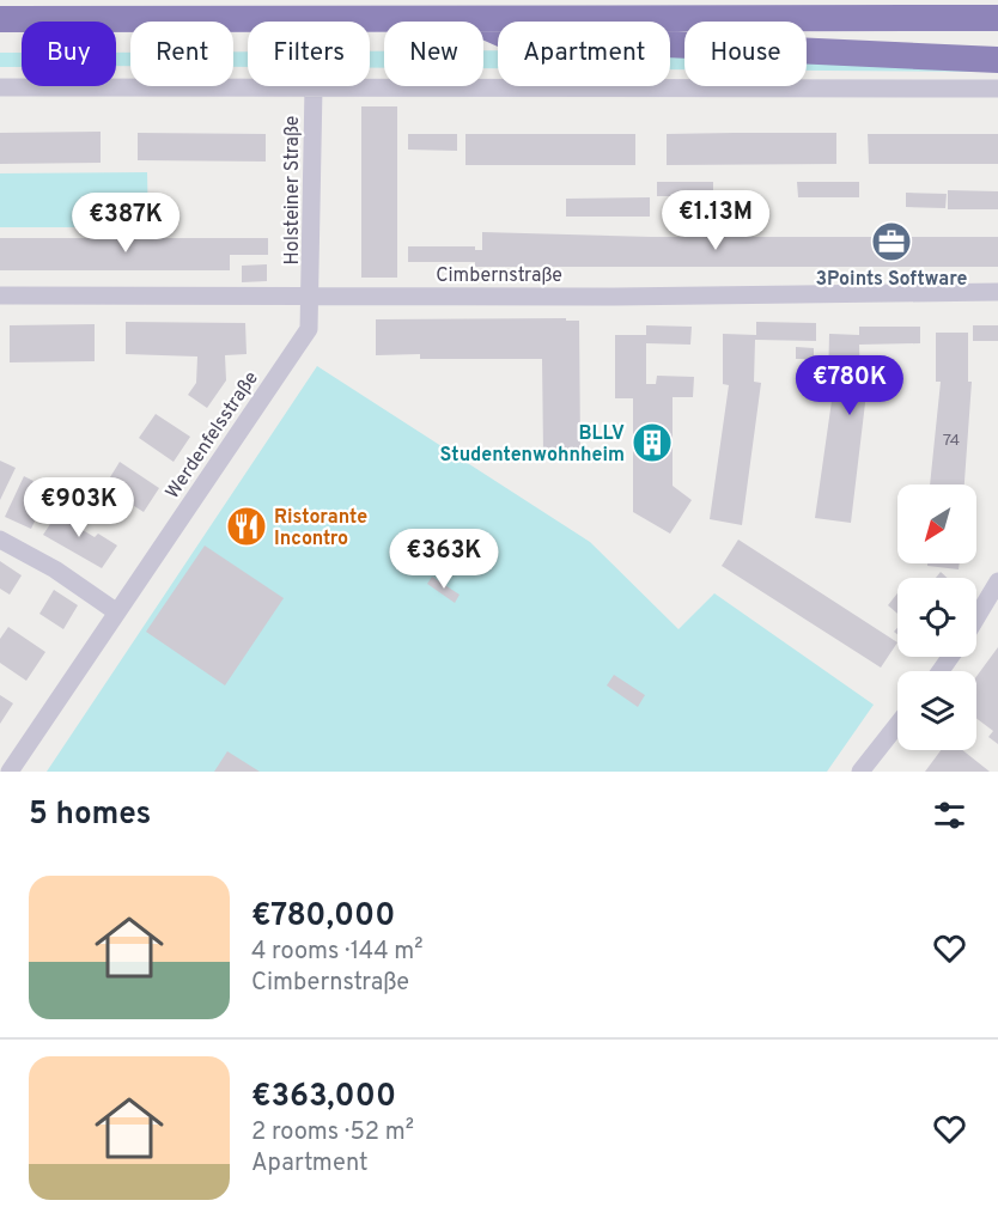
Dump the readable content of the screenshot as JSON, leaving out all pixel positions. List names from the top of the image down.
{
  "streets": {
    "street": ["Holsteiner Straße", "Cimbernstraße", "Werdenfelsstraße"]
  },
  "crossings": [
    ["Holsteiner Straße", "Cimbernstraße"],
    ["Holsteiner Straße", "Werdenfelsstraße"],
    ["Cimbernstraße", "Werdenfelsstraße"]
  ],
  "places": {
    "office": ["3Points Software"],
    "building": ["BLLV Studentenwohnheim"],
    "restaurant": ["Ristorante Incontro"]
  },
  "house_numbers": ["74"],
  "north": "bottom left",
  "page": {
    "chip": [
      "Buy",
      "Rent",
      "Filters",
      "New",
      "Apartment",
      "House"
    ],
    "price": [
      "€1.13M",
      "€387K",
      "€780K",
      "€903K",
      "€363K"
    ],
    "heading": "5 homes",
    "list": [
      {
        "name": "€780,000",
        "note": "4 rooms · 144 m² · Cimbernstraße"
      },
      {
        "name": "€363,000",
        "note": "2 rooms · 52 m² · Apartment"
      }
    ]
  }
}
